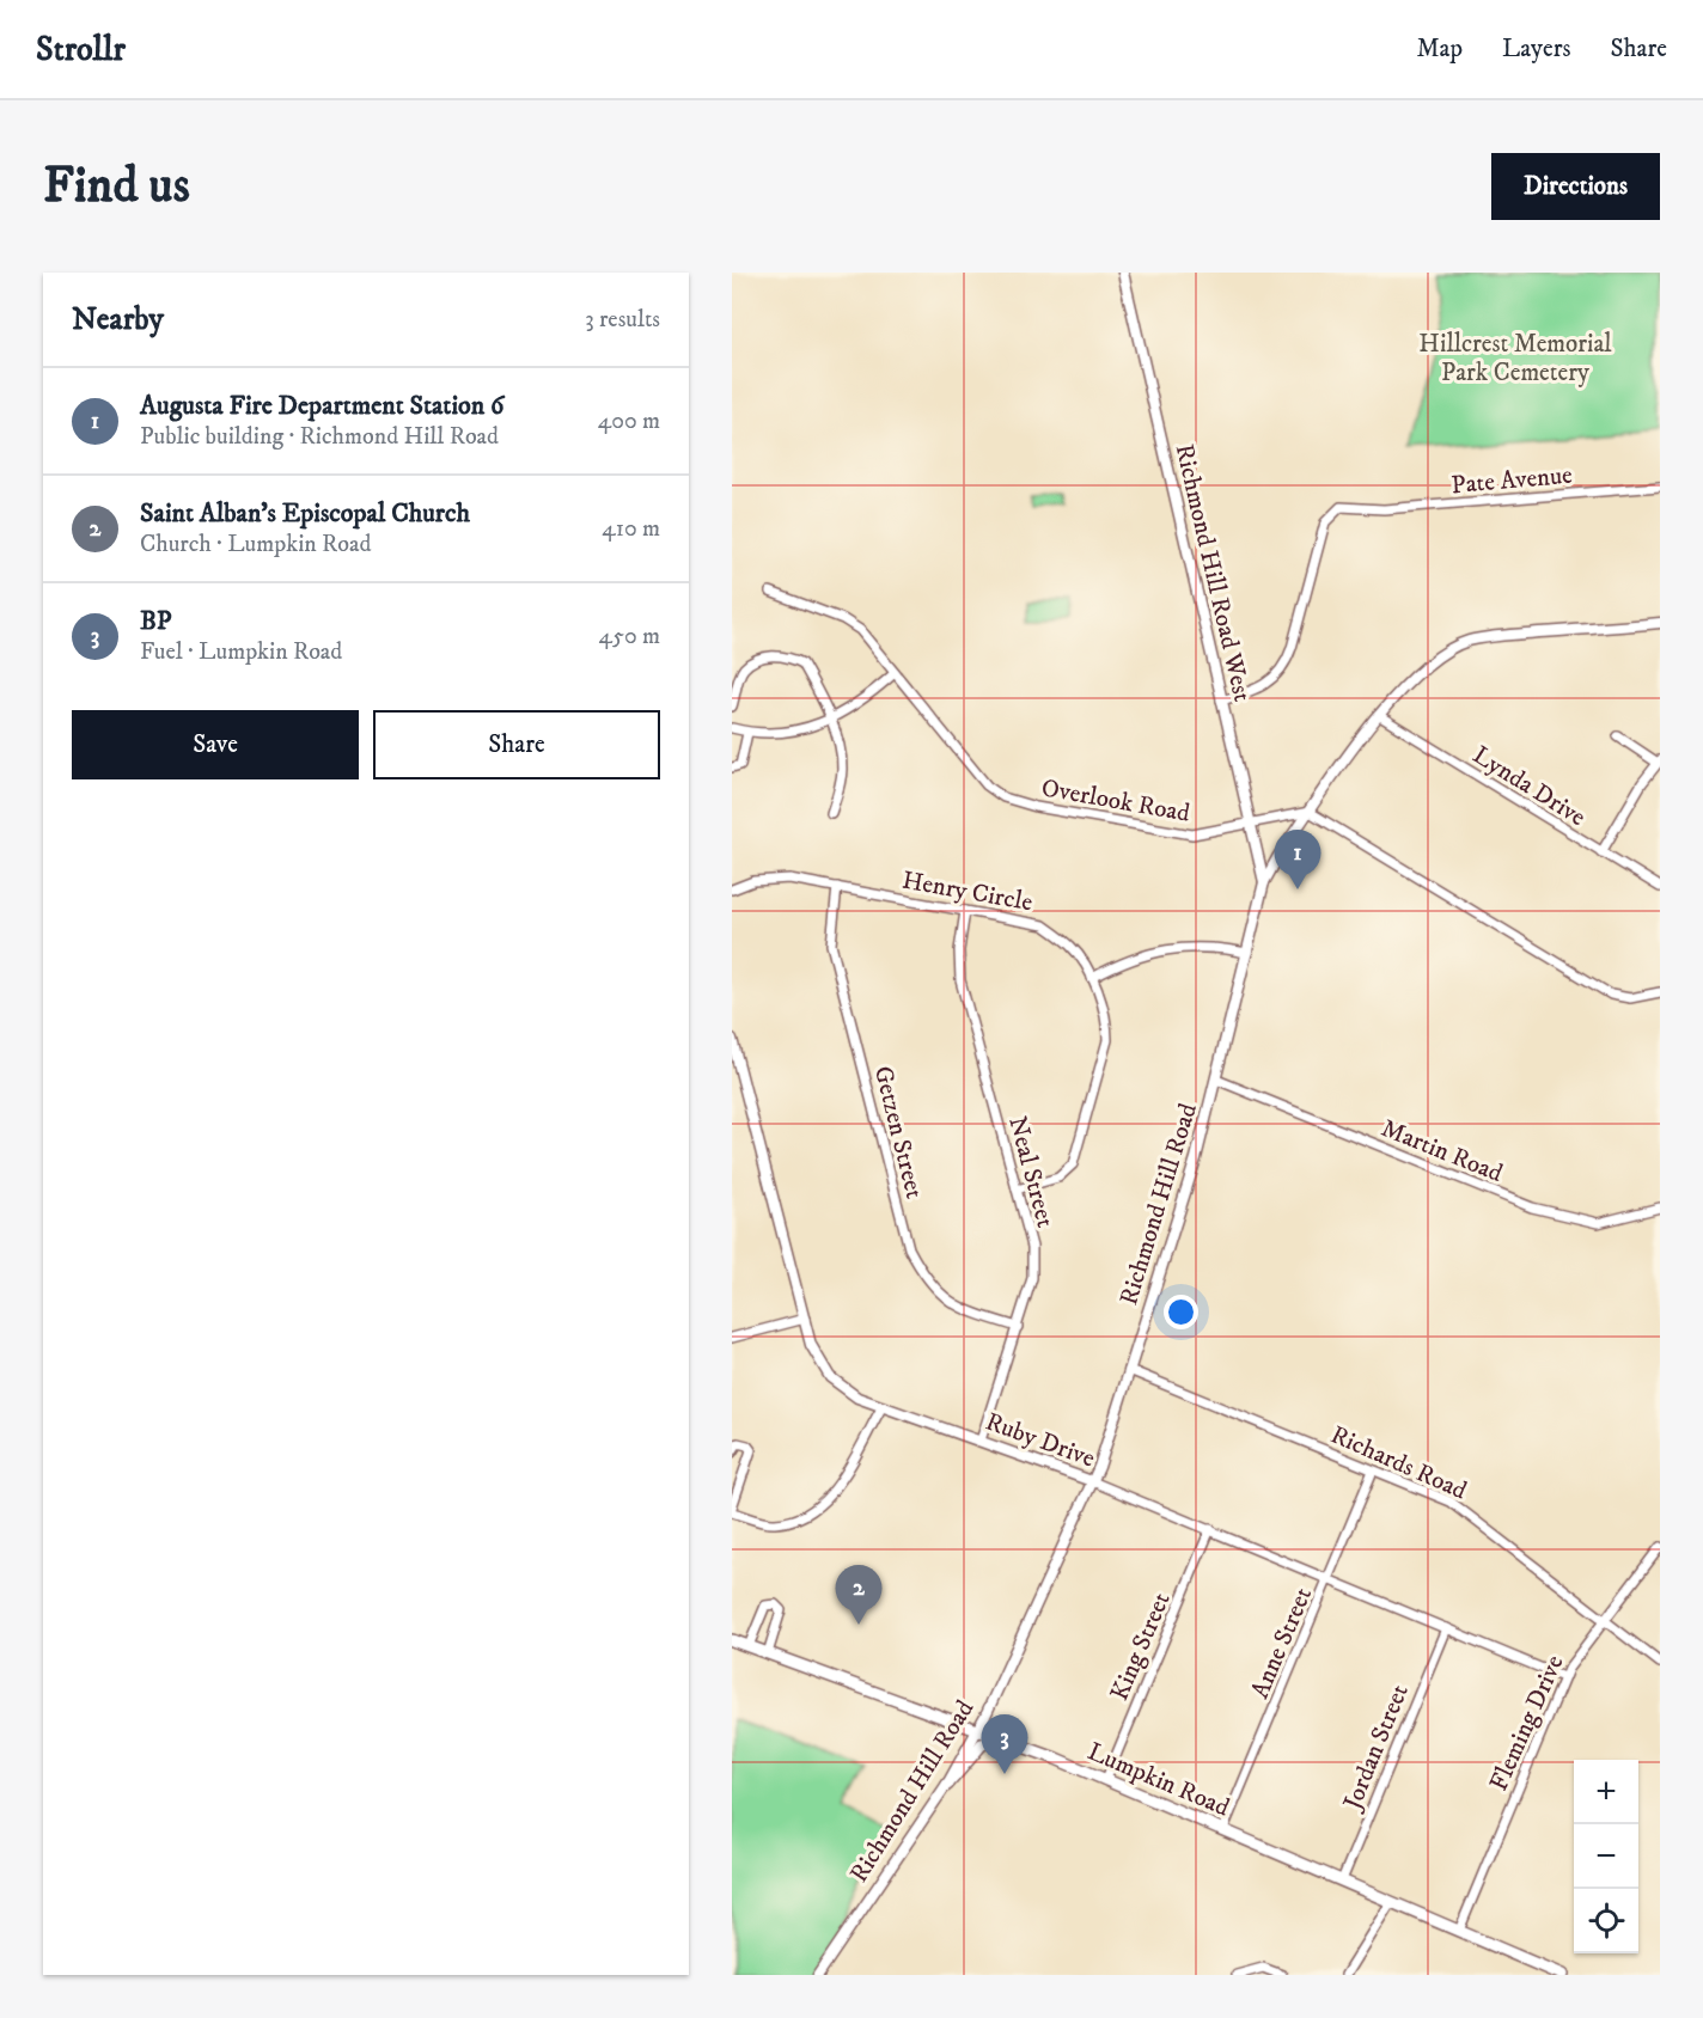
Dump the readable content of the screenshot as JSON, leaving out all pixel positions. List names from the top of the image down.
{
  "streets": {
    "main road": ["Lumpkin Road"],
    "street": [
      "Pate Avenue",
      "Richmond Hill Road West",
      "Lynda Drive",
      "Overlook Road",
      "Henry Circle",
      "Getzen Street",
      "Martin Road",
      "Neal Street",
      "Richmond Hill Road",
      "Ruby Drive",
      "Richards Road",
      "Anne Street",
      "King Street",
      "Fleming Drive",
      "Jordan Street"
    ]
  },
  "crossings": [
    ["Pate Avenue", "Richmond Hill Road West"],
    ["Richmond Hill Road West", "Overlook Road"],
    ["Richmond Hill Road West", "Richmond Hill Road"],
    ["Lynda Drive", "Richmond Hill Road"],
    ["Overlook Road", "Richmond Hill Road"],
    ["Henry Circle", "Getzen Street"],
    ["Henry Circle", "Neal Street"],
    ["Getzen Street", "Neal Street"],
    ["Martin Road", "Richmond Hill Road"],
    ["Neal Street", "Ruby Drive"],
    ["Richmond Hill Road", "Ruby Drive"],
    ["Richmond Hill Road", "Richards Road"],
    ["Richmond Hill Road", "Lumpkin Road"],
    ["Ruby Drive", "Anne Street"],
    ["Ruby Drive", "King Street"],
    ["Ruby Drive", "Fleming Drive"],
    ["Ruby Drive", "Jordan Street"],
    ["Richards Road", "Anne Street"],
    ["Richards Road", "Fleming Drive"],
    ["Anne Street", "Lumpkin Road"],
    ["King Street", "Lumpkin Road"],
    ["Fleming Drive", "Lumpkin Road"],
    ["Jordan Street", "Lumpkin Road"]
  ],
  "parks": ["Hillcrest Memorial Park Cemetery"],
  "page": {
    "header": "Strollr",
    "nav": ["Map", "Layers", "Share"],
    "buttons": [
      "Directions",
      ["Save", "Share"]
    ],
    "title": "Find us",
    "heading": ["Nearby", "3 results"],
    "list": [
      {
        "mark": "1",
        "name": "Augusta Fire Department Station 6",
        "note": "Public building · Richmond Hill Road",
        "value": "400 m"
      },
      {
        "mark": "2",
        "name": "Saint Alban's Episcopal Church",
        "note": "Church · Lumpkin Road",
        "value": "410 m"
      },
      {
        "mark": "3",
        "name": "BP",
        "note": "Fuel · Lumpkin Road",
        "value": "450 m"
      }
    ],
    "pins": ["1", "2", "3"],
    "map_buttons": ["+", "−"]
  }
}
